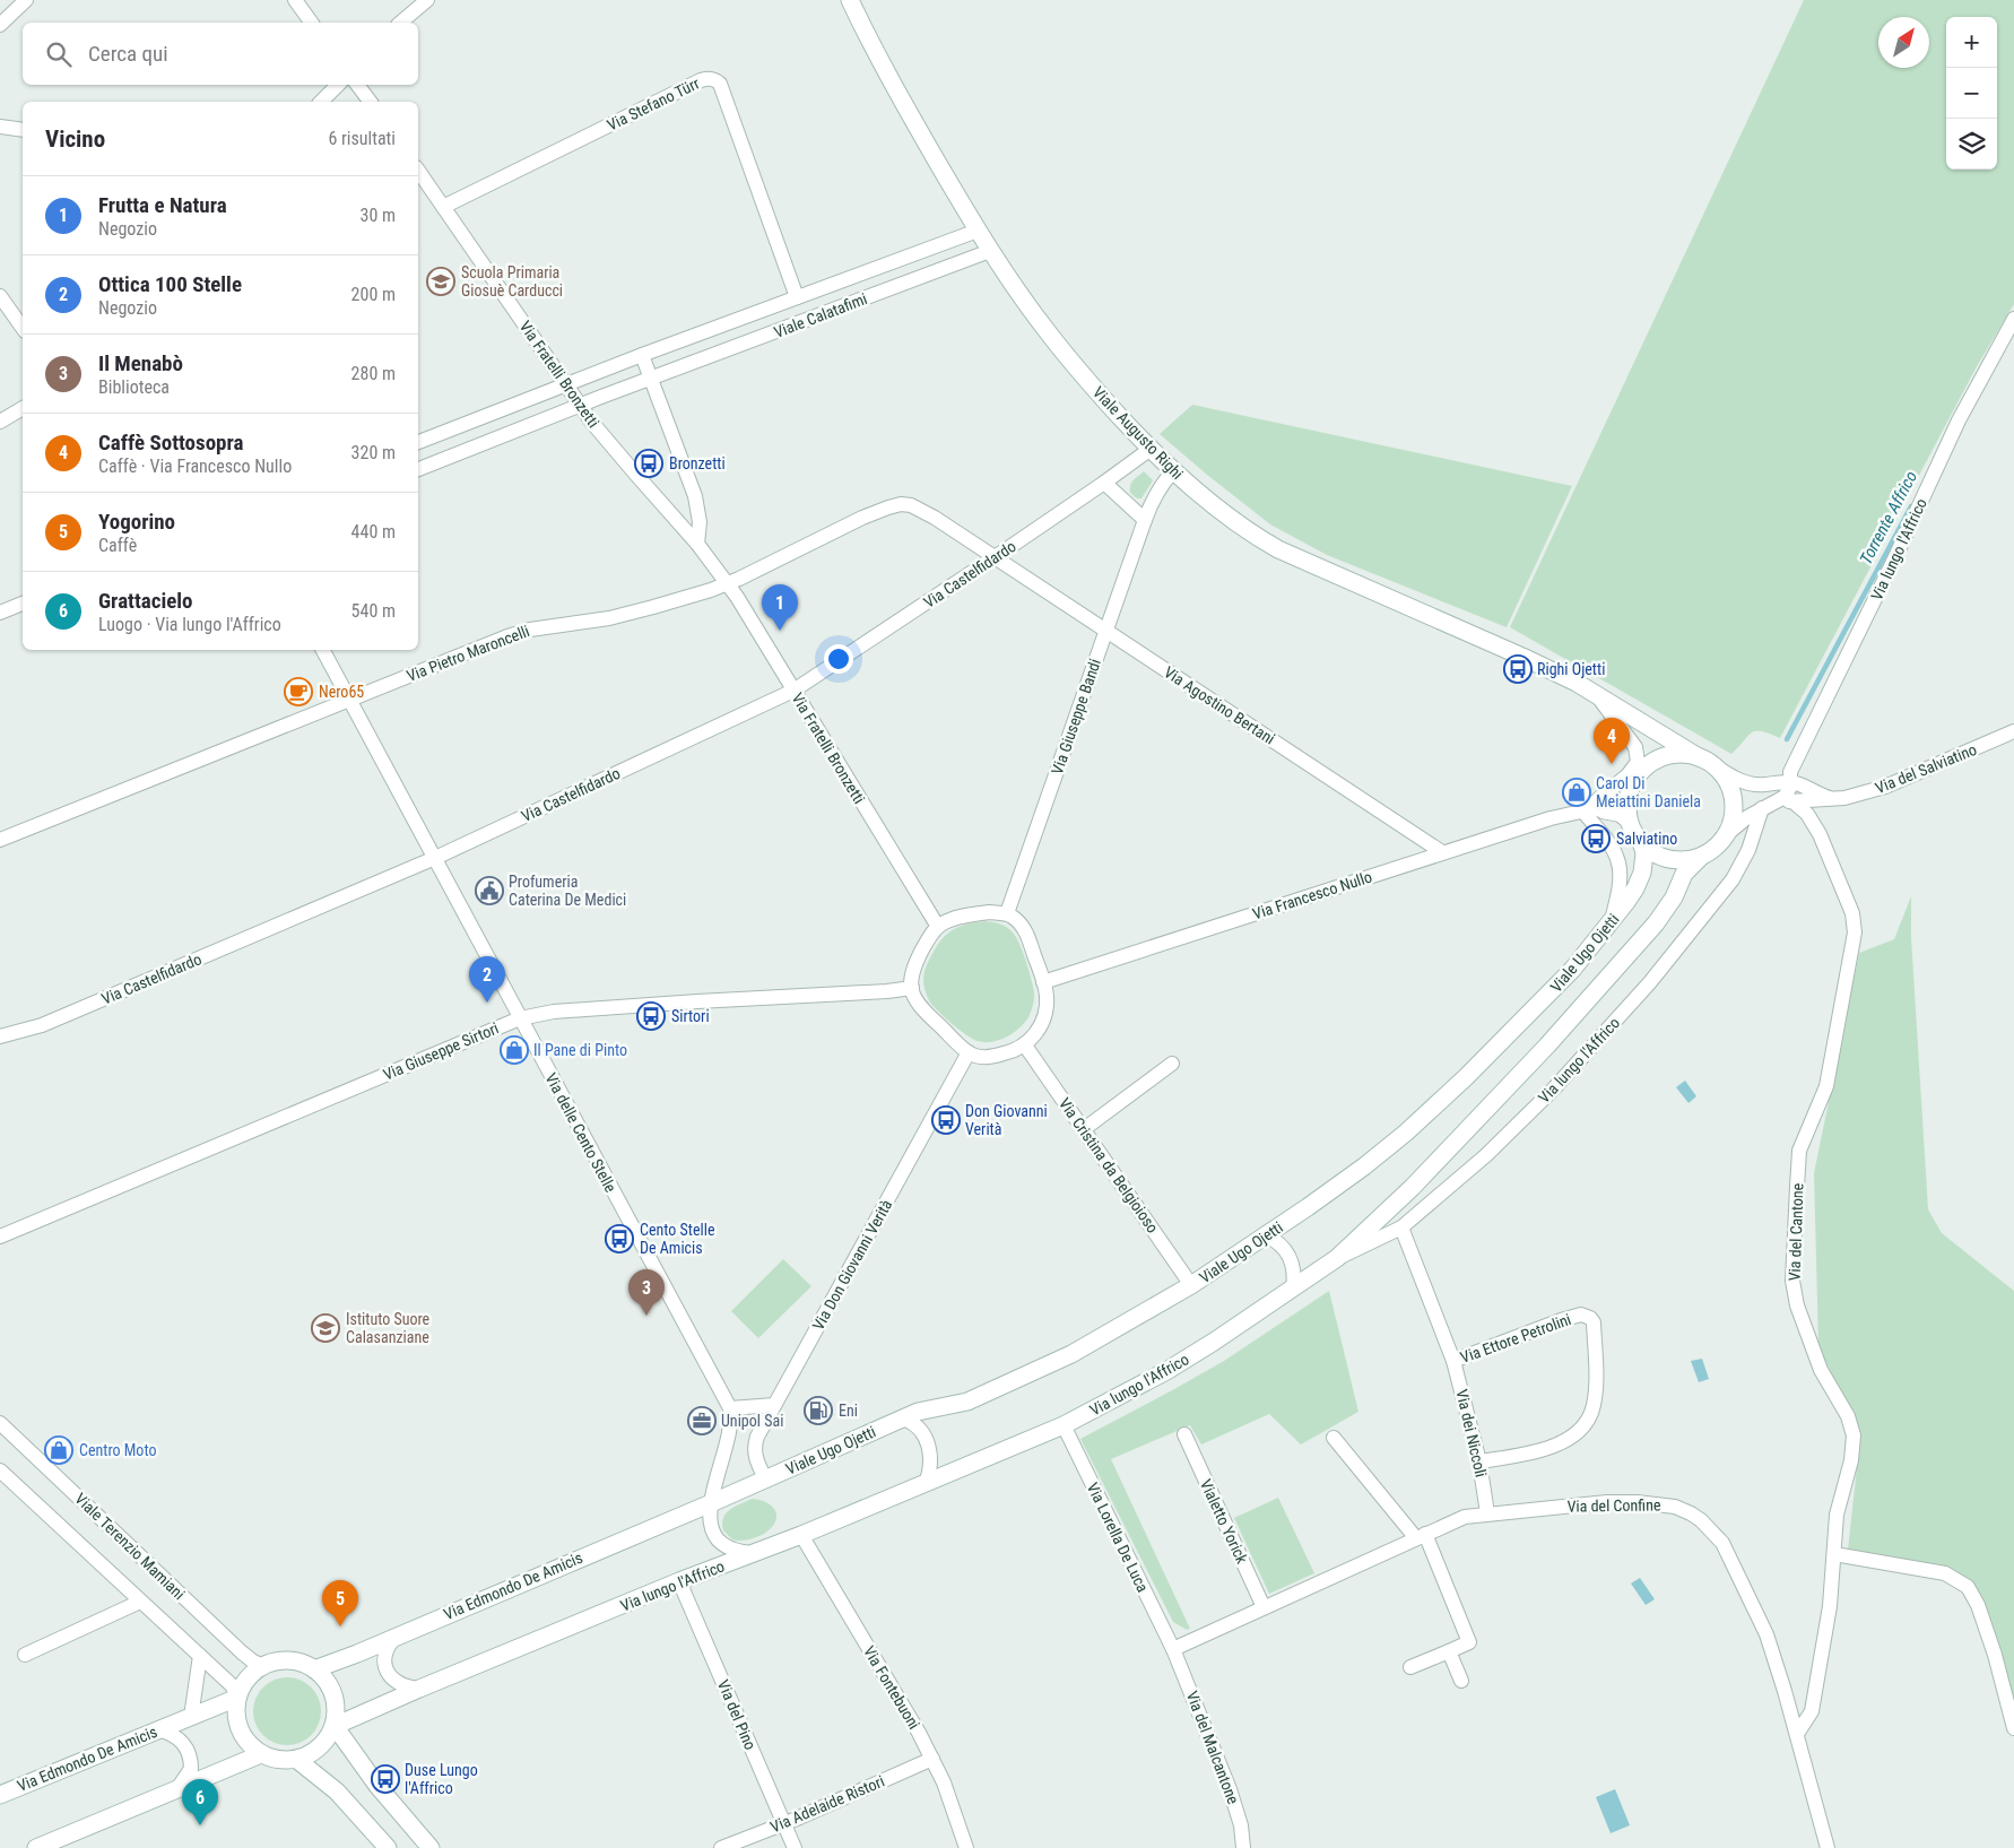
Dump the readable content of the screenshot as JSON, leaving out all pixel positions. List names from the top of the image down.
{
  "streets": {
    "main road": [
      "Viale Augusto Righi",
      "Via lungo l'Affrico",
      "Viale Ugo Ojetti",
      "Via Edmondo De Amicis"
    ],
    "street": [
      "Via Stefano Türr",
      "Viale Calatafimi",
      "Via Fratelli Bronzetti",
      "Via Castelfidardo",
      "Via Pietro Maroncelli",
      "Via Agostino Bertani",
      "Via Giuseppe Bandi",
      "Via del Salviatino",
      "Via Francesco Nullo",
      "Via Giuseppe Sirtori",
      "Via delle Cento Stelle",
      "Via Cristina da Belgioioso",
      "Via del Cantone",
      "Via Don Giovanni Verità",
      "Via Ettore Petrolini",
      "Via dei Niccoli",
      "Via del Confine",
      "Vialetto Yorick",
      "Via Lorella De Luca",
      "Viale Terenzio Mamiani",
      "Via Fontebuoni",
      "Via del Pino",
      "Via del Malcantone",
      "Via Adelaide Ristori"
    ]
  },
  "crossings": [
    ["Via Stefano Türr", "Viale Calatafimi"],
    ["Via Stefano Türr", "Via Fratelli Bronzetti"],
    ["Viale Calatafimi", "Via Fratelli Bronzetti"],
    ["Viale Calatafimi", "Viale Augusto Righi"],
    ["Via Fratelli Bronzetti", "Via Castelfidardo"],
    ["Via Fratelli Bronzetti", "Via Pietro Maroncelli"],
    ["Via Fratelli Bronzetti", "Via Giuseppe Bandi"],
    ["Via Fratelli Bronzetti", "Via Francesco Nullo"],
    ["Via Fratelli Bronzetti", "Via Giuseppe Sirtori"],
    ["Via Fratelli Bronzetti", "Via Cristina da Belgioioso"],
    ["Via Fratelli Bronzetti", "Via Don Giovanni Verità"],
    ["Viale Augusto Righi", "Via lungo l'Affrico"],
    ["Viale Augusto Righi", "Via Castelfidardo"],
    ["Viale Augusto Righi", "Via Giuseppe Bandi"],
    ["Viale Augusto Righi", "Via Francesco Nullo"],
    ["Viale Augusto Righi", "Viale Ugo Ojetti"],
    ["Via lungo l'Affrico", "Via del Salviatino"],
    ["Via lungo l'Affrico", "Via Francesco Nullo"],
    ["Via lungo l'Affrico", "Viale Ugo Ojetti"],
    ["Via lungo l'Affrico", "Via dei Niccoli"],
    ["Via lungo l'Affrico", "Via Lorella De Luca"],
    ["Via lungo l'Affrico", "Viale Terenzio Mamiani"],
    ["Via lungo l'Affrico", "Via Edmondo De Amicis"],
    ["Via lungo l'Affrico", "Via Fontebuoni"],
    ["Via lungo l'Affrico", "Via del Pino"],
    ["Via Castelfidardo", "Via Pietro Maroncelli"],
    ["Via Castelfidardo", "Via Agostino Bertani"],
    ["Via Castelfidardo", "Via delle Cento Stelle"],
    ["Via Pietro Maroncelli", "Via Agostino Bertani"],
    ["Via Pietro Maroncelli", "Via delle Cento Stelle"],
    ["Via Agostino Bertani", "Via Giuseppe Bandi"],
    ["Via Agostino Bertani", "Via Francesco Nullo"],
    ["Via Giuseppe Bandi", "Via Francesco Nullo"],
    ["Via Giuseppe Bandi", "Via Giuseppe Sirtori"],
    ["Via Giuseppe Bandi", "Via Cristina da Belgioioso"],
    ["Via Giuseppe Bandi", "Via Don Giovanni Verità"],
    ["Via del Salviatino", "Via del Cantone"],
    ["Via Francesco Nullo", "Viale Ugo Ojetti"],
    ["Via Francesco Nullo", "Via Giuseppe Sirtori"],
    ["Via Francesco Nullo", "Via Cristina da Belgioioso"],
    ["Via Francesco Nullo", "Via Don Giovanni Verità"],
    ["Viale Ugo Ojetti", "Via Cristina da Belgioioso"],
    ["Viale Ugo Ojetti", "Via Don Giovanni Verità"],
    ["Viale Ugo Ojetti", "Via Edmondo De Amicis"],
    ["Via Giuseppe Sirtori", "Via delle Cento Stelle"],
    ["Via Giuseppe Sirtori", "Via Cristina da Belgioioso"],
    ["Via Giuseppe Sirtori", "Via Don Giovanni Verità"],
    ["Via Cristina da Belgioioso", "Via Don Giovanni Verità"],
    ["Via del Cantone", "Via del Confine"],
    ["Via Ettore Petrolini", "Via dei Niccoli"],
    ["Via dei Niccoli", "Via del Confine"],
    ["Via del Confine", "Vialetto Yorick"],
    ["Via del Confine", "Via Lorella De Luca"],
    ["Via del Confine", "Via del Malcantone"],
    ["Via Lorella De Luca", "Via del Malcantone"],
    ["Viale Terenzio Mamiani", "Via Edmondo De Amicis"],
    ["Via Fontebuoni", "Via Adelaide Ristori"],
    ["Via del Pino", "Via Adelaide Ristori"]
  ],
  "water": ["Torrente Affrico"],
  "places": {
    "school or university": ["Scuola Primaria Giosuè Carducci", "Istituto Suore Calasanziane"],
    "bus stop": [
      "Bronzetti",
      "Righi Ojetti",
      "Salviatino",
      "Sirtori",
      "Don Giovanni Verità",
      "Cento Stelle De Amicis",
      "Duse Lungo l'Affrico"
    ],
    "cafe": ["Nero65"],
    "shop": ["Carol Di Meiattini Daniela", "Il Pane di Pinto", "Centro Moto"],
    "public building": ["Profumeria Caterina De Medici"],
    "fuel station": ["Eni"],
    "office": ["Unipol Sai"]
  },
  "north": "top right",
  "page": {
    "map_buttons": ["+", "−"],
    "search": "Cerca qui",
    "heading": ["Vicino", "6 risultati"],
    "list": [
      {
        "mark": "1",
        "name": "Frutta e Natura",
        "note": "Negozio",
        "value": "30 m"
      },
      {
        "mark": "2",
        "name": "Ottica 100 Stelle",
        "note": "Negozio",
        "value": "200 m"
      },
      {
        "mark": "3",
        "name": "Il Menabò",
        "note": "Biblioteca",
        "value": "280 m"
      },
      {
        "mark": "4",
        "name": "Caffè Sottosopra",
        "note": "Caffè · Via Francesco Nullo",
        "value": "320 m"
      },
      {
        "mark": "5",
        "name": "Yogorino",
        "note": "Caffè",
        "value": "440 m"
      },
      {
        "mark": "6",
        "name": "Grattacielo",
        "note": "Luogo · Via lungo l'Affrico",
        "value": "540 m"
      }
    ],
    "pins": [
      "1",
      "4",
      "2",
      "3",
      "5",
      "6"
    ]
  }
}
